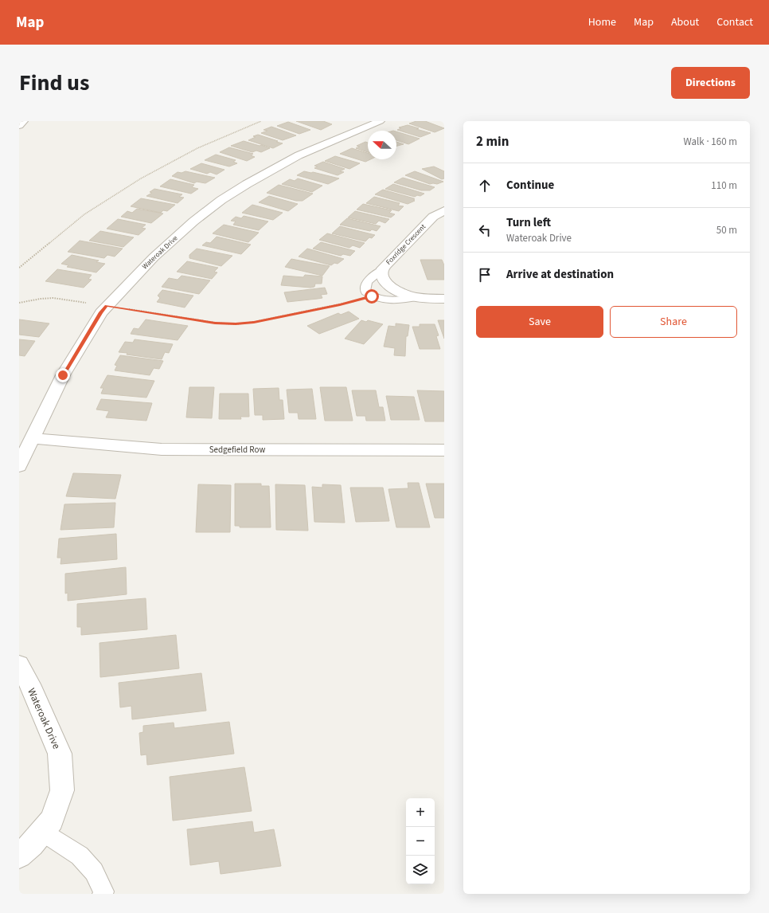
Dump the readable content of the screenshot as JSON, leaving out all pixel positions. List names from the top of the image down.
{
  "streets": {
    "street": ["Foxridge Crescent", "Wateroak Drive", "Sedgefield Row"]
  },
  "crossings": [
    ["Wateroak Drive", "Sedgefield Row"]
  ],
  "north": "left",
  "page": {
    "header": "Map",
    "nav": [
      "Home",
      "Map",
      "About",
      "Contact"
    ],
    "title": "Find us",
    "buttons": [
      "Directions",
      ["Save", "Share"]
    ],
    "heading": ["2 min", "Walk · 160 m"],
    "list": [
      ["Continue", "110 m"],
      ["Turn left", "Wateroak Drive", "50 m"],
      "Arrive at destination"
    ],
    "map_buttons": ["+", "−"]
  }
}
